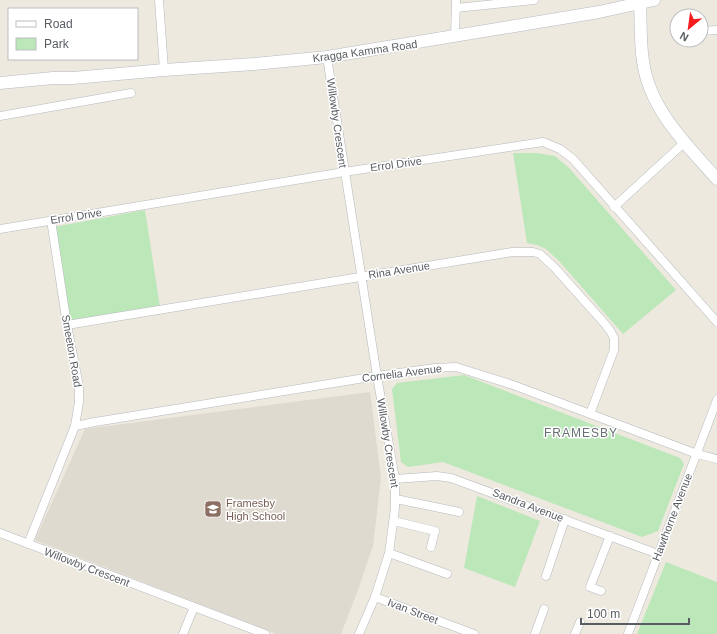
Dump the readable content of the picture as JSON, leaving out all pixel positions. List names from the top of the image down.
{
  "streets": {
    "main road": ["Kragga Kamma Road"],
    "street": [
      "Willowby Crescent",
      "Errol Drive",
      "Rina Avenue",
      "Smeeton Road",
      "Cornelia Avenue",
      "Sandra Avenue",
      "Hawthorne Avenue",
      "Ivan Street"
    ]
  },
  "crossings": [
    ["Kragga Kamma Road", "Willowby Crescent"],
    ["Willowby Crescent", "Errol Drive"],
    ["Willowby Crescent", "Rina Avenue"],
    ["Willowby Crescent", "Smeeton Road"],
    ["Willowby Crescent", "Cornelia Avenue"],
    ["Willowby Crescent", "Sandra Avenue"],
    ["Willowby Crescent", "Ivan Street"],
    ["Errol Drive", "Smeeton Road"],
    ["Rina Avenue", "Smeeton Road"],
    ["Rina Avenue", "Cornelia Avenue"],
    ["Smeeton Road", "Cornelia Avenue"],
    ["Cornelia Avenue", "Hawthorne Avenue"],
    ["Sandra Avenue", "Hawthorne Avenue"]
  ],
  "districts": ["FRAMESBY"],
  "places": {
    "school or university": ["Framesby High School"]
  },
  "legend": ["Road", "Park"],
  "scale_bar": "100 m",
  "north": "bottom left"
}
